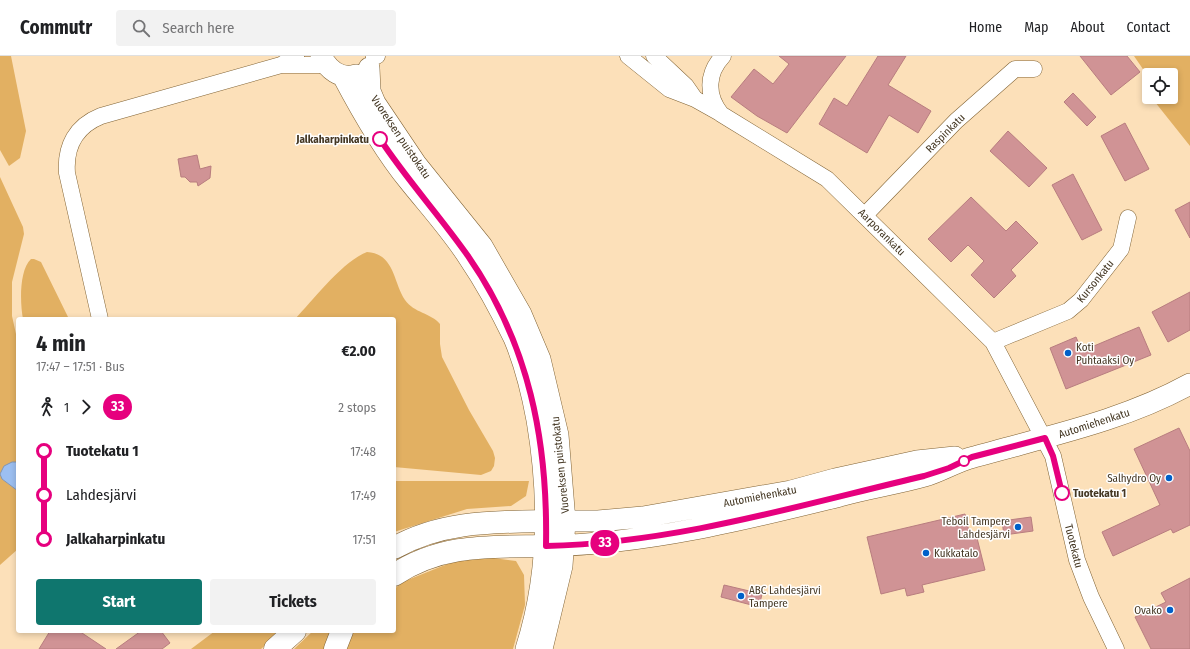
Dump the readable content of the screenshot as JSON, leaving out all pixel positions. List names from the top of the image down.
{
  "streets": {
    "main road": ["Vuoreksen puistokatu", "Automiehenkatu"],
    "street": [
      "Raspinkatu",
      "Aarporankatu",
      "Kursonkatu",
      "Tuotekatu"
    ]
  },
  "crossings": [
    ["Raspinkatu", "Aarporankatu"],
    ["Vuoreksen puistokatu", "Automiehenkatu"],
    ["Aarporankatu", "Kursonkatu"],
    ["Aarporankatu", "Automiehenkatu"],
    ["Aarporankatu", "Tuotekatu"],
    ["Automiehenkatu", "Tuotekatu"]
  ],
  "places": [
    "Jalkaharpinkatu",
    "Koti Puhtaaksi Oy",
    "Salhydro Oy",
    "Tuotekatu 1",
    "Teboil Tampere Lahdesjärvi",
    "Kukkatalo",
    "ABC Lahdesjärvi Tampere",
    "Ovako"
  ],
  "lines": ["bus line 33"],
  "page": {
    "header": "Commutr",
    "search": "Search here",
    "nav": [
      "Home",
      "Map",
      "About",
      "Contact"
    ],
    "on_map": "33",
    "heading": ["4 min", "17:47 – 17:51 · Bus", "€2.00"],
    "legs": ["1", "33", "2 stops"],
    "list": [
      {
        "name": "Tuotekatu 1",
        "value": "17:48"
      },
      {
        "name": "Lahdesjärvi",
        "value": "17:49"
      },
      {
        "name": "Jalkaharpinkatu",
        "value": "17:51"
      }
    ],
    "buttons": ["Start", "Tickets"]
  }
}
